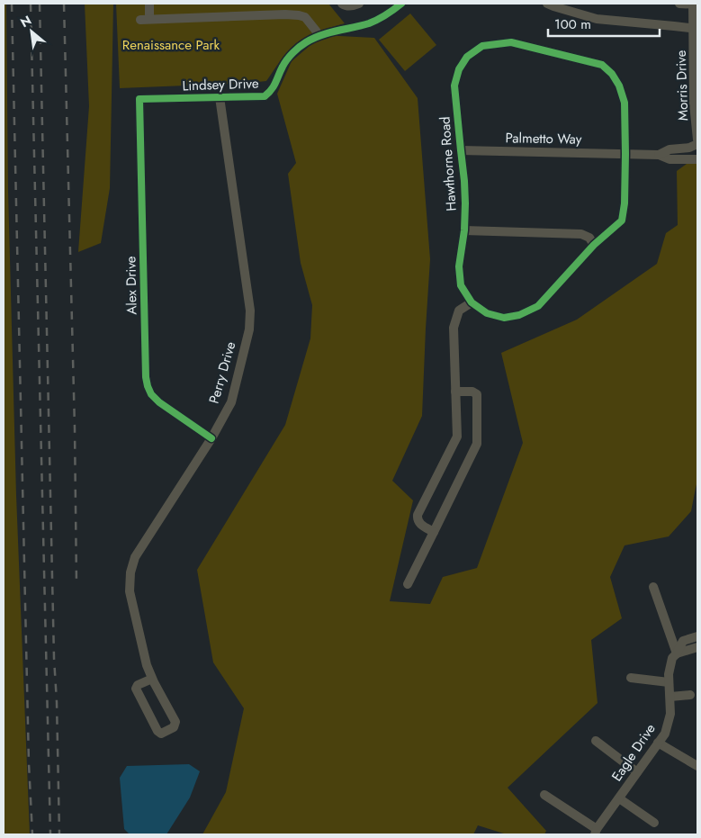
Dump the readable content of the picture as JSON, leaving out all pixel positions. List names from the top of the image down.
{
  "streets": {
    "street": [
      "Lindsey Drive",
      "Morris Drive",
      "Palmetto Way",
      "Hawthorne Road",
      "Alex Drive",
      "Perry Drive",
      "Eagle Drive"
    ]
  },
  "crossings": [
    ["Lindsey Drive", "Alex Drive"],
    ["Lindsey Drive", "Perry Drive"],
    ["Palmetto Way", "Hawthorne Road"],
    ["Alex Drive", "Perry Drive"]
  ],
  "parks": ["Renaissance Park"],
  "scale_bar": "100 m",
  "north": "top left"
}
